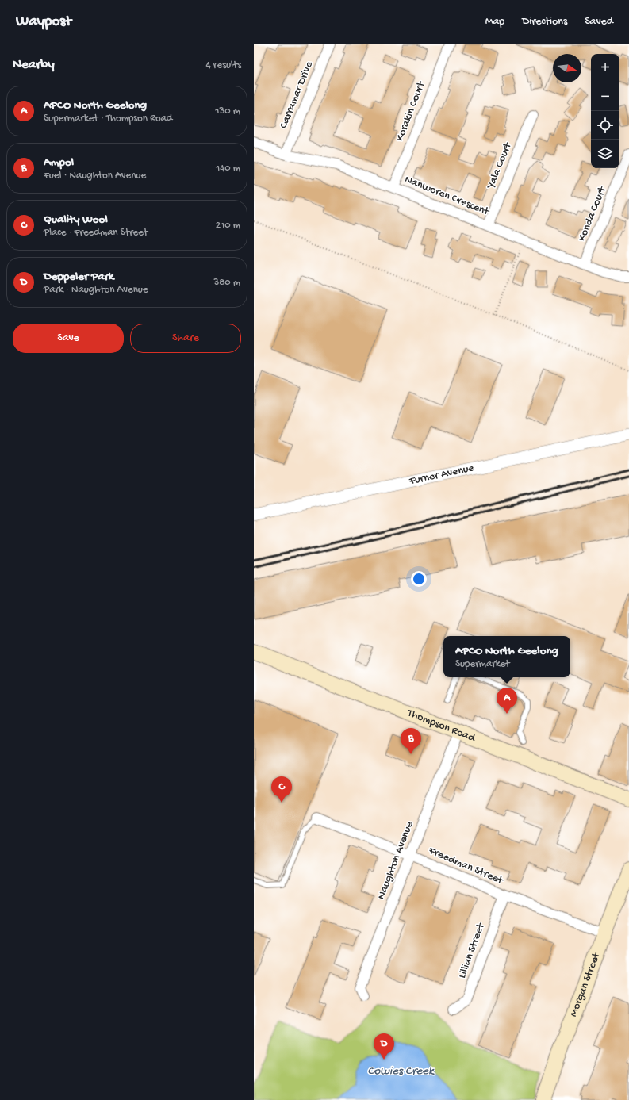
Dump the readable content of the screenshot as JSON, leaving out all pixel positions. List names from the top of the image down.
{
  "streets": {
    "main road": ["Thompson Road", "Morgan Street"],
    "street": [
      "Carramar Drive",
      "Korakin Court",
      "Yala Court",
      "Nanworen Crescent",
      "Konda Court",
      "Furner Avenue",
      "Naughton Avenue",
      "Freedman Street",
      "Lillian Street"
    ]
  },
  "crossings": [
    ["Carramar Drive", "Nanworen Crescent"],
    ["Korakin Court", "Nanworen Crescent"],
    ["Yala Court", "Nanworen Crescent"],
    ["Nanworen Crescent", "Konda Court"],
    ["Thompson Road", "Naughton Avenue"],
    ["Naughton Avenue", "Freedman Street"],
    ["Freedman Street", "Lillian Street"],
    ["Freedman Street", "Morgan Street"]
  ],
  "water": ["Cowies Creek"],
  "north": "right",
  "page": {
    "header": "Waypost",
    "nav": ["Map", "Directions", "Saved"],
    "heading": ["Nearby", "4 results"],
    "map_buttons": ["+", "−"],
    "list": [
      {
        "mark": "A",
        "name": "APCO North Geelong",
        "note": "Supermarket · Thompson Road",
        "value": "130 m"
      },
      {
        "mark": "B",
        "name": "Ampol",
        "note": "Fuel · Naughton Avenue",
        "value": "140 m"
      },
      {
        "mark": "C",
        "name": "Quality Wool",
        "note": "Place · Freedman Street",
        "value": "210 m"
      },
      {
        "mark": "D",
        "name": "Deppeler Park",
        "note": "Park · Naughton Avenue",
        "value": "380 m"
      }
    ],
    "buttons": ["Save", "Share"],
    "popup": ["APCO North Geelong", "Supermarket"],
    "pins": [
      "A",
      "B",
      "C",
      "D"
    ]
  }
}
